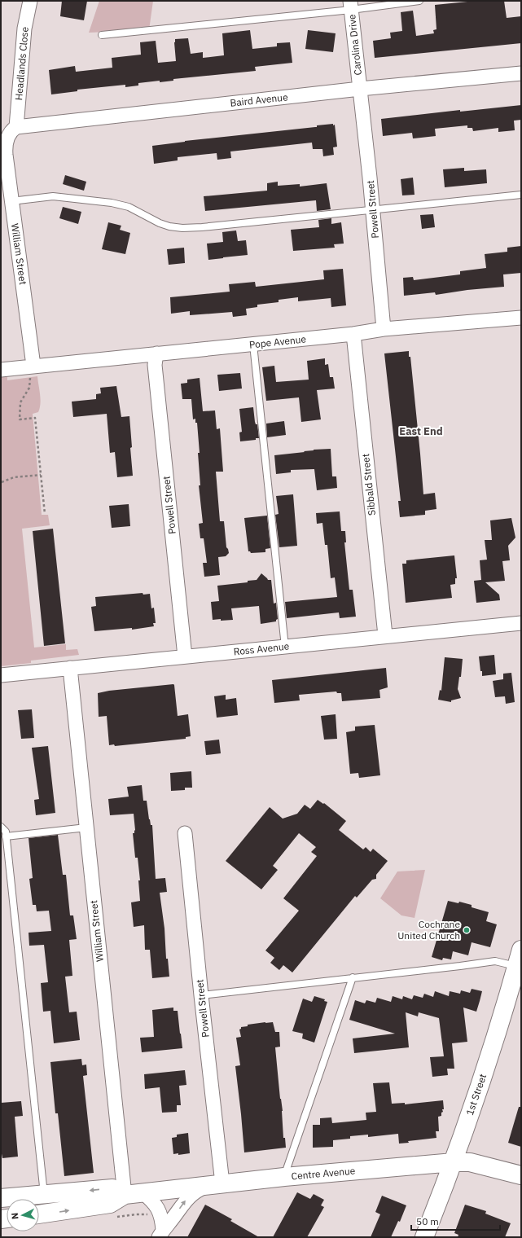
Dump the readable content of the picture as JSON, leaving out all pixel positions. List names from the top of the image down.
{
  "streets": {
    "main road": ["1st Street", "Centre Avenue"],
    "street": [
      "Carolina Drive",
      "Headlands Close",
      "Baird Avenue",
      "Powell Street",
      "William Street",
      "Pope Avenue",
      "Sibbald Street",
      "Ross Avenue"
    ]
  },
  "crossings": [
    ["Carolina Drive", "Baird Avenue"],
    ["Carolina Drive", "Powell Street"],
    ["Headlands Close", "Baird Avenue"],
    ["Headlands Close", "William Street"],
    ["Baird Avenue", "Powell Street"],
    ["Baird Avenue", "William Street"],
    ["Powell Street", "Pope Avenue"],
    ["Powell Street", "Ross Avenue"],
    ["Powell Street", "Centre Avenue"],
    ["William Street", "Pope Avenue"],
    ["William Street", "Ross Avenue"],
    ["William Street", "Centre Avenue"],
    ["Pope Avenue", "Sibbald Street"],
    ["Sibbald Street", "Ross Avenue"],
    ["1st Street", "Centre Avenue"]
  ],
  "districts": ["East End"],
  "places": ["Cochrane United Church"],
  "scale_bar": "50 m",
  "north": "left"
}
